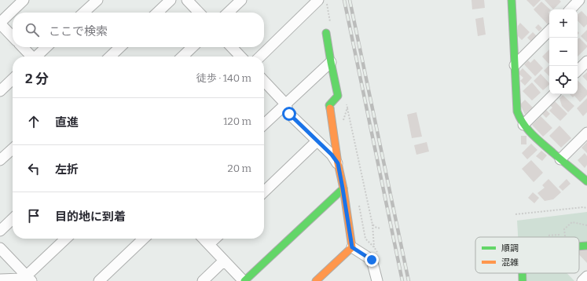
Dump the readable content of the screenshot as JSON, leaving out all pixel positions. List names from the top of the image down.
{
  "legend": ["順調", "混雑"],
  "page": {
    "map_buttons": ["+", "−"],
    "search": "ここで検索",
    "heading": ["2 分", "徒歩 · 140 m"],
    "list": [
      ["直進", "120 m"],
      ["左折", "20 m"],
      "目的地に到着"
    ]
  }
}
